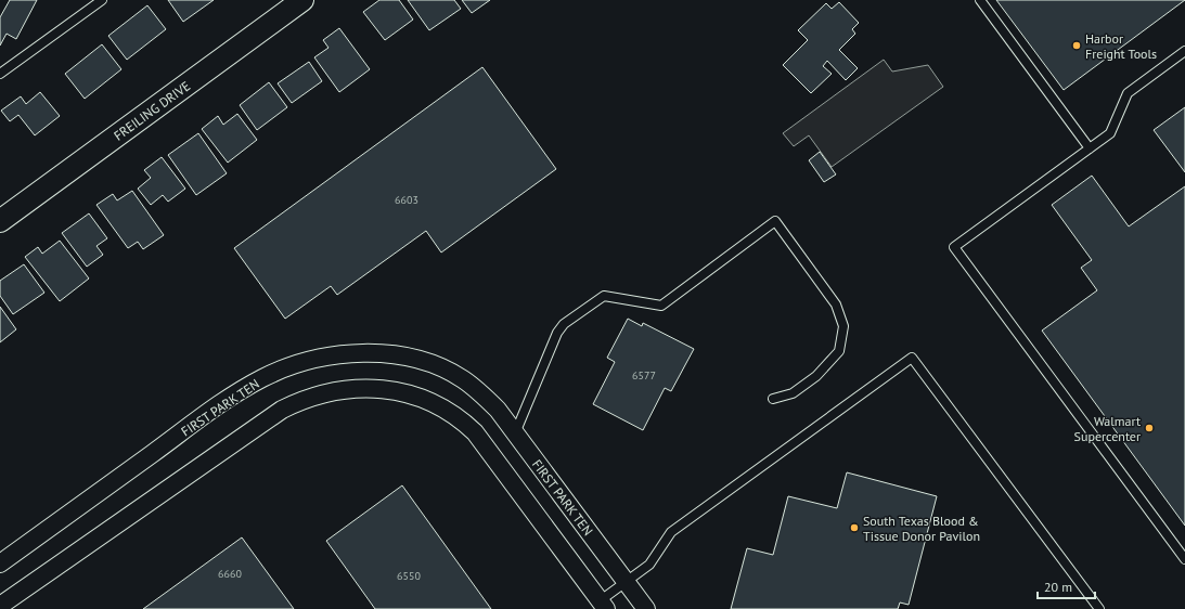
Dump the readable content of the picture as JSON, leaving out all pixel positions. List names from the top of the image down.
{
  "streets": {
    "street": ["FREILING DRIVE", "FIRST PARK TEN"]
  },
  "places": ["Harbor Freight Tools", "Walmart Supercenter", "South Texas Blood & Tissue Donor Pavilon"],
  "house_numbers": [
    "6603",
    "6577",
    "6660",
    "6550"
  ],
  "scale_bar": "20 m"
}
